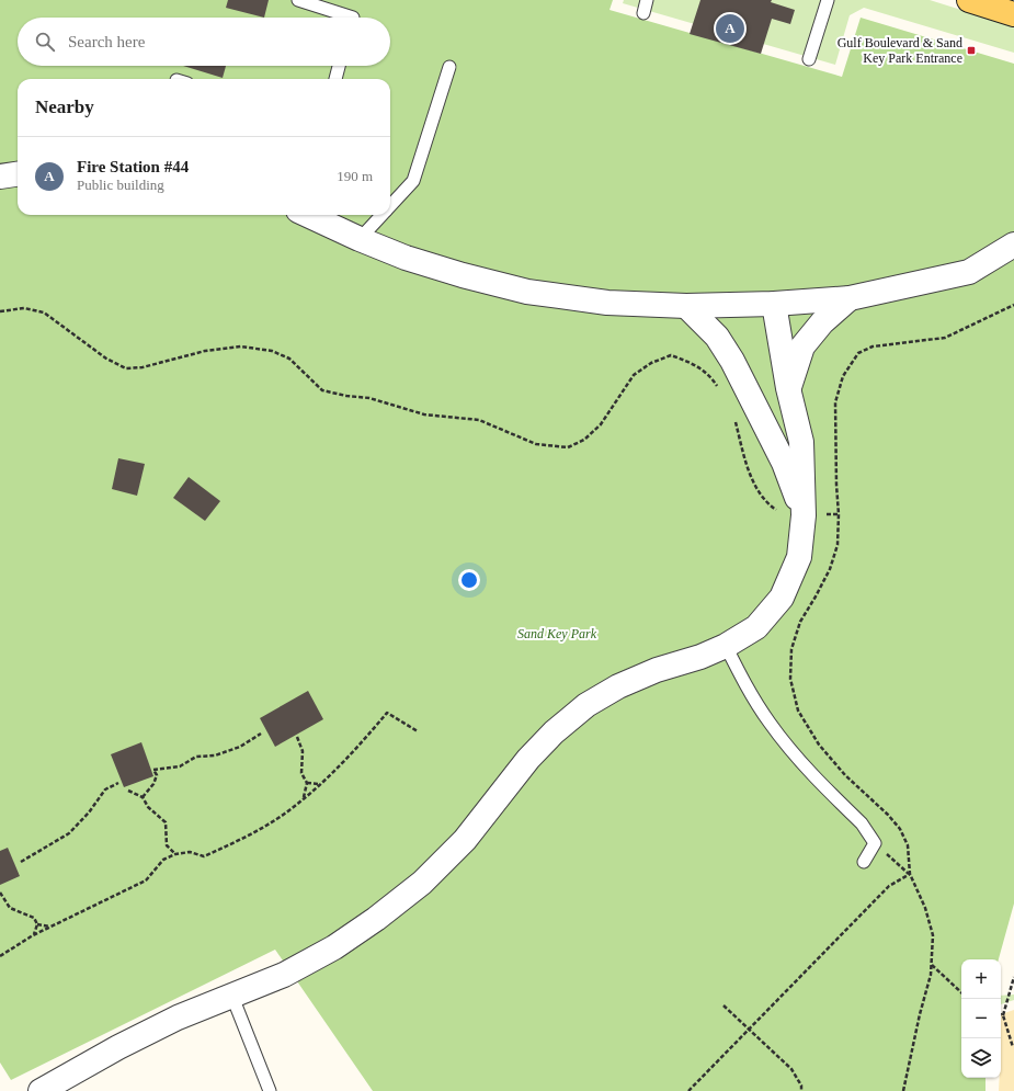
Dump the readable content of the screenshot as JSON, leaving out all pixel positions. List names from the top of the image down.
{
  "parks": ["Sand Key Park"],
  "places": {
    "transit": ["Gulf Boulevard & Sand Key Park Entrance"]
  },
  "page": {
    "pins": "A",
    "search": "Search here",
    "heading": "Nearby",
    "list": [
      {
        "mark": "A",
        "name": "Fire Station #44",
        "note": "Public building",
        "value": "190 m"
      }
    ],
    "map_buttons": ["+", "−"]
  }
}
